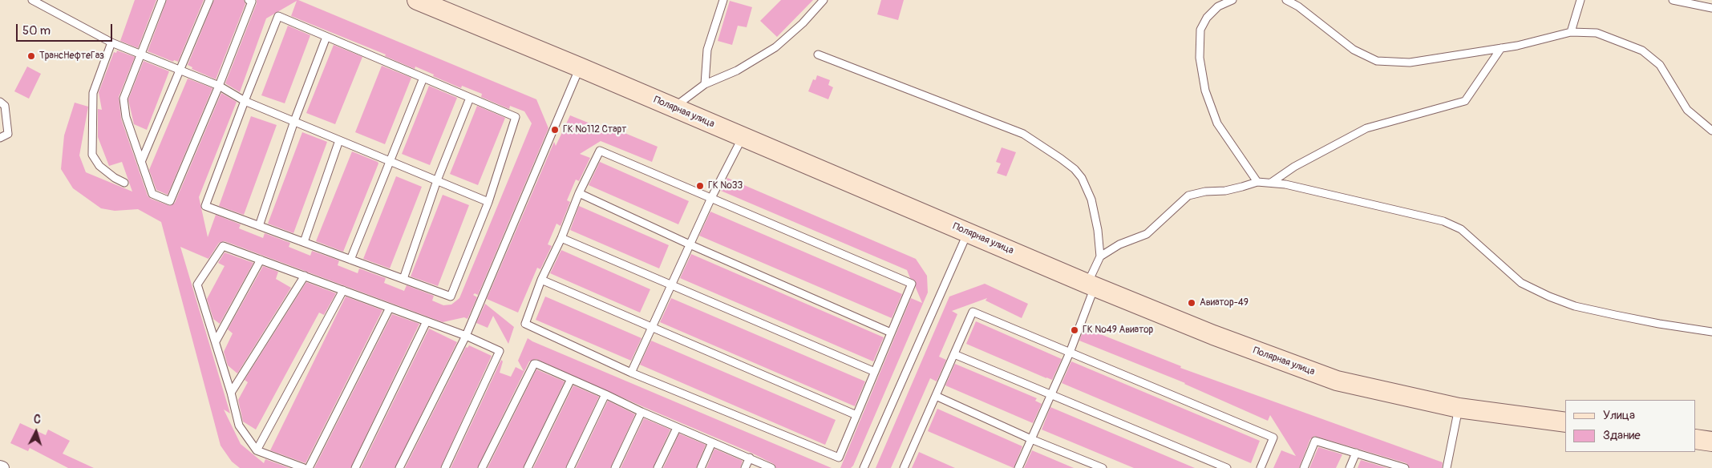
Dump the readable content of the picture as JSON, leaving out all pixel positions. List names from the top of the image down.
{
  "streets": {
    "main road": ["Полярная улица"]
  },
  "places": [
    "ТрансНефтеГаз",
    "ГК №112 Старт",
    "ГК №33",
    "Авиатор-49",
    "ГК №49 Авиатор"
  ],
  "legend": ["Улица", "Здание"],
  "scale_bar": "50 m",
  "north": "top"
}
